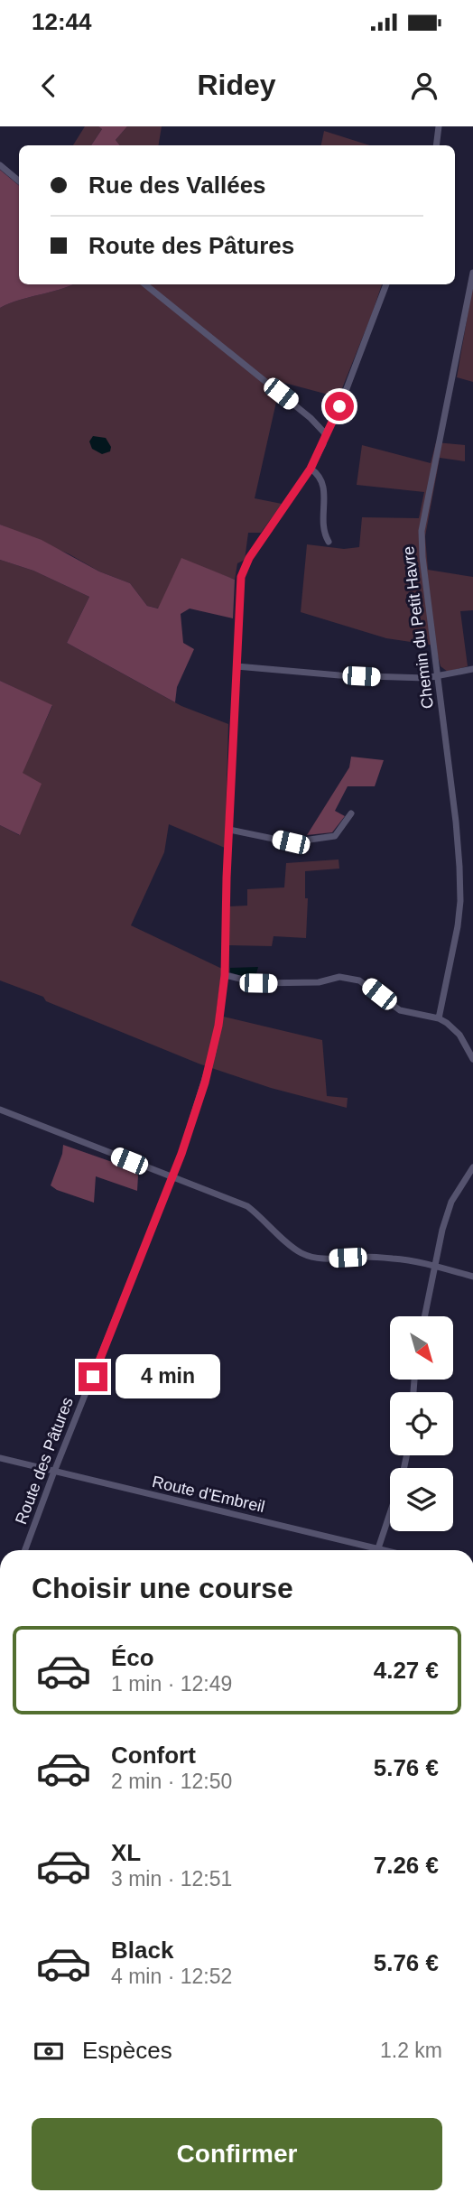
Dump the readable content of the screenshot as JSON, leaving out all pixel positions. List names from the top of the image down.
{
  "streets": {
    "street": ["Chemin du Petit Havre", "Route des Pâtures", "Route d'Embreil"]
  },
  "crossings": [
    ["Route des Pâtures", "Route d'Embreil"]
  ],
  "north": "bottom right",
  "page": {
    "status": "12:44",
    "header": "Ridey",
    "banner": ["Rue des Vallées", "Route des Pâtures"],
    "bubble": "4 min",
    "heading": "Choisir une course",
    "list": [
      {
        "name": "Éco",
        "note": "1 min · 12:49",
        "value": "4.27 €"
      },
      {
        "name": "Confort",
        "note": "2 min · 12:50",
        "value": "5.76 €"
      },
      {
        "name": "XL",
        "note": "3 min · 12:51",
        "value": "7.26 €"
      },
      {
        "name": "Black",
        "note": "4 min · 12:52",
        "value": "5.76 €"
      }
    ],
    "pay": ["Espèces", "1.2 km"],
    "buttons": "Confirmer"
  }
}
